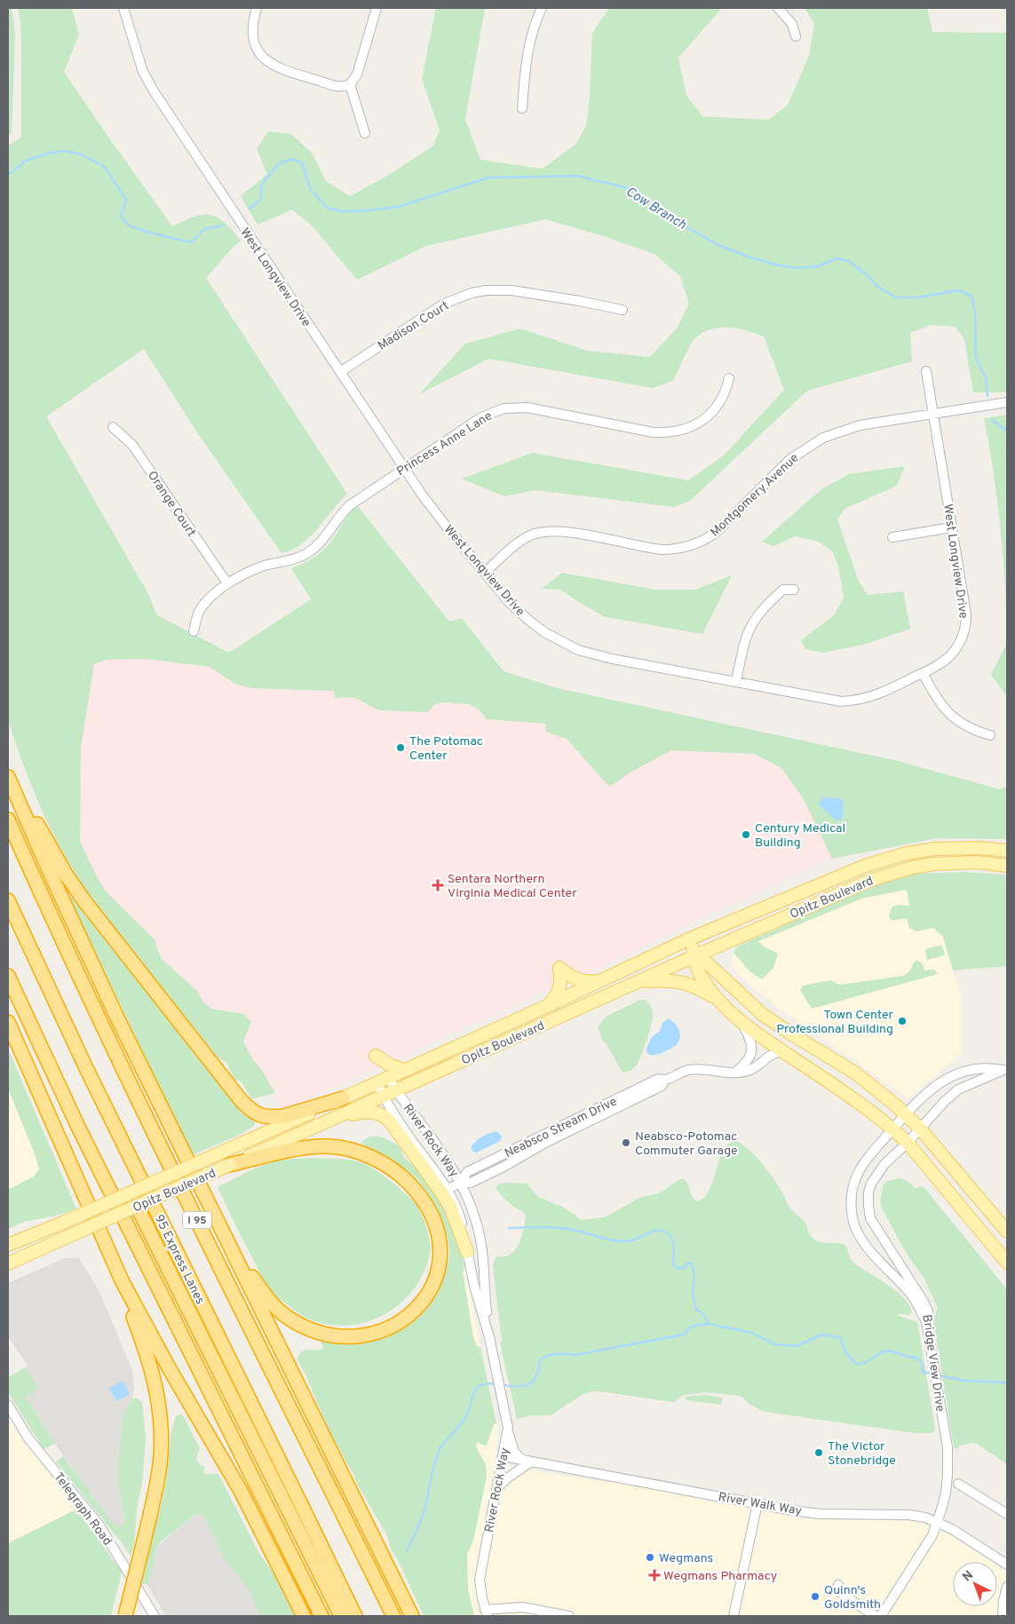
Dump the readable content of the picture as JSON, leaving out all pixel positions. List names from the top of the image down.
{
  "streets": {
    "highway": ["I 95", "95 Express Lanes"],
    "main road": ["Opitz Boulevard"],
    "street": [
      "West Longview Drive",
      "Madison Court",
      "Princess Anne Lane",
      "Montgomery Avenue",
      "Orange Court",
      "Neabsco Stream Drive",
      "River Rock Way",
      "Bridge View Drive",
      "River Walk Way",
      "Telegraph Road"
    ]
  },
  "crossings": [
    ["West Longview Drive", "Madison Court"],
    ["West Longview Drive", "Princess Anne Lane"],
    ["West Longview Drive", "Montgomery Avenue"],
    ["Princess Anne Lane", "Orange Court"],
    ["Opitz Boulevard", "River Rock Way"],
    ["Neabsco Stream Drive", "River Rock Way"],
    ["River Rock Way", "River Walk Way"],
    ["Bridge View Drive", "River Walk Way"]
  ],
  "water": ["Cow Branch"],
  "places": {
    "other": [
      "The Potomac Center",
      "Century Medical Building",
      "Town Center Professional Building",
      "Neabsco-Potomac Commuter Garage",
      "The Victor Stonebridge",
      "Wegmans",
      "Quinn's Goldsmith"
    ],
    "health": ["Sentara Northern Virginia Medical Center", "Wegmans Pharmacy"]
  },
  "north": "top left"
}
